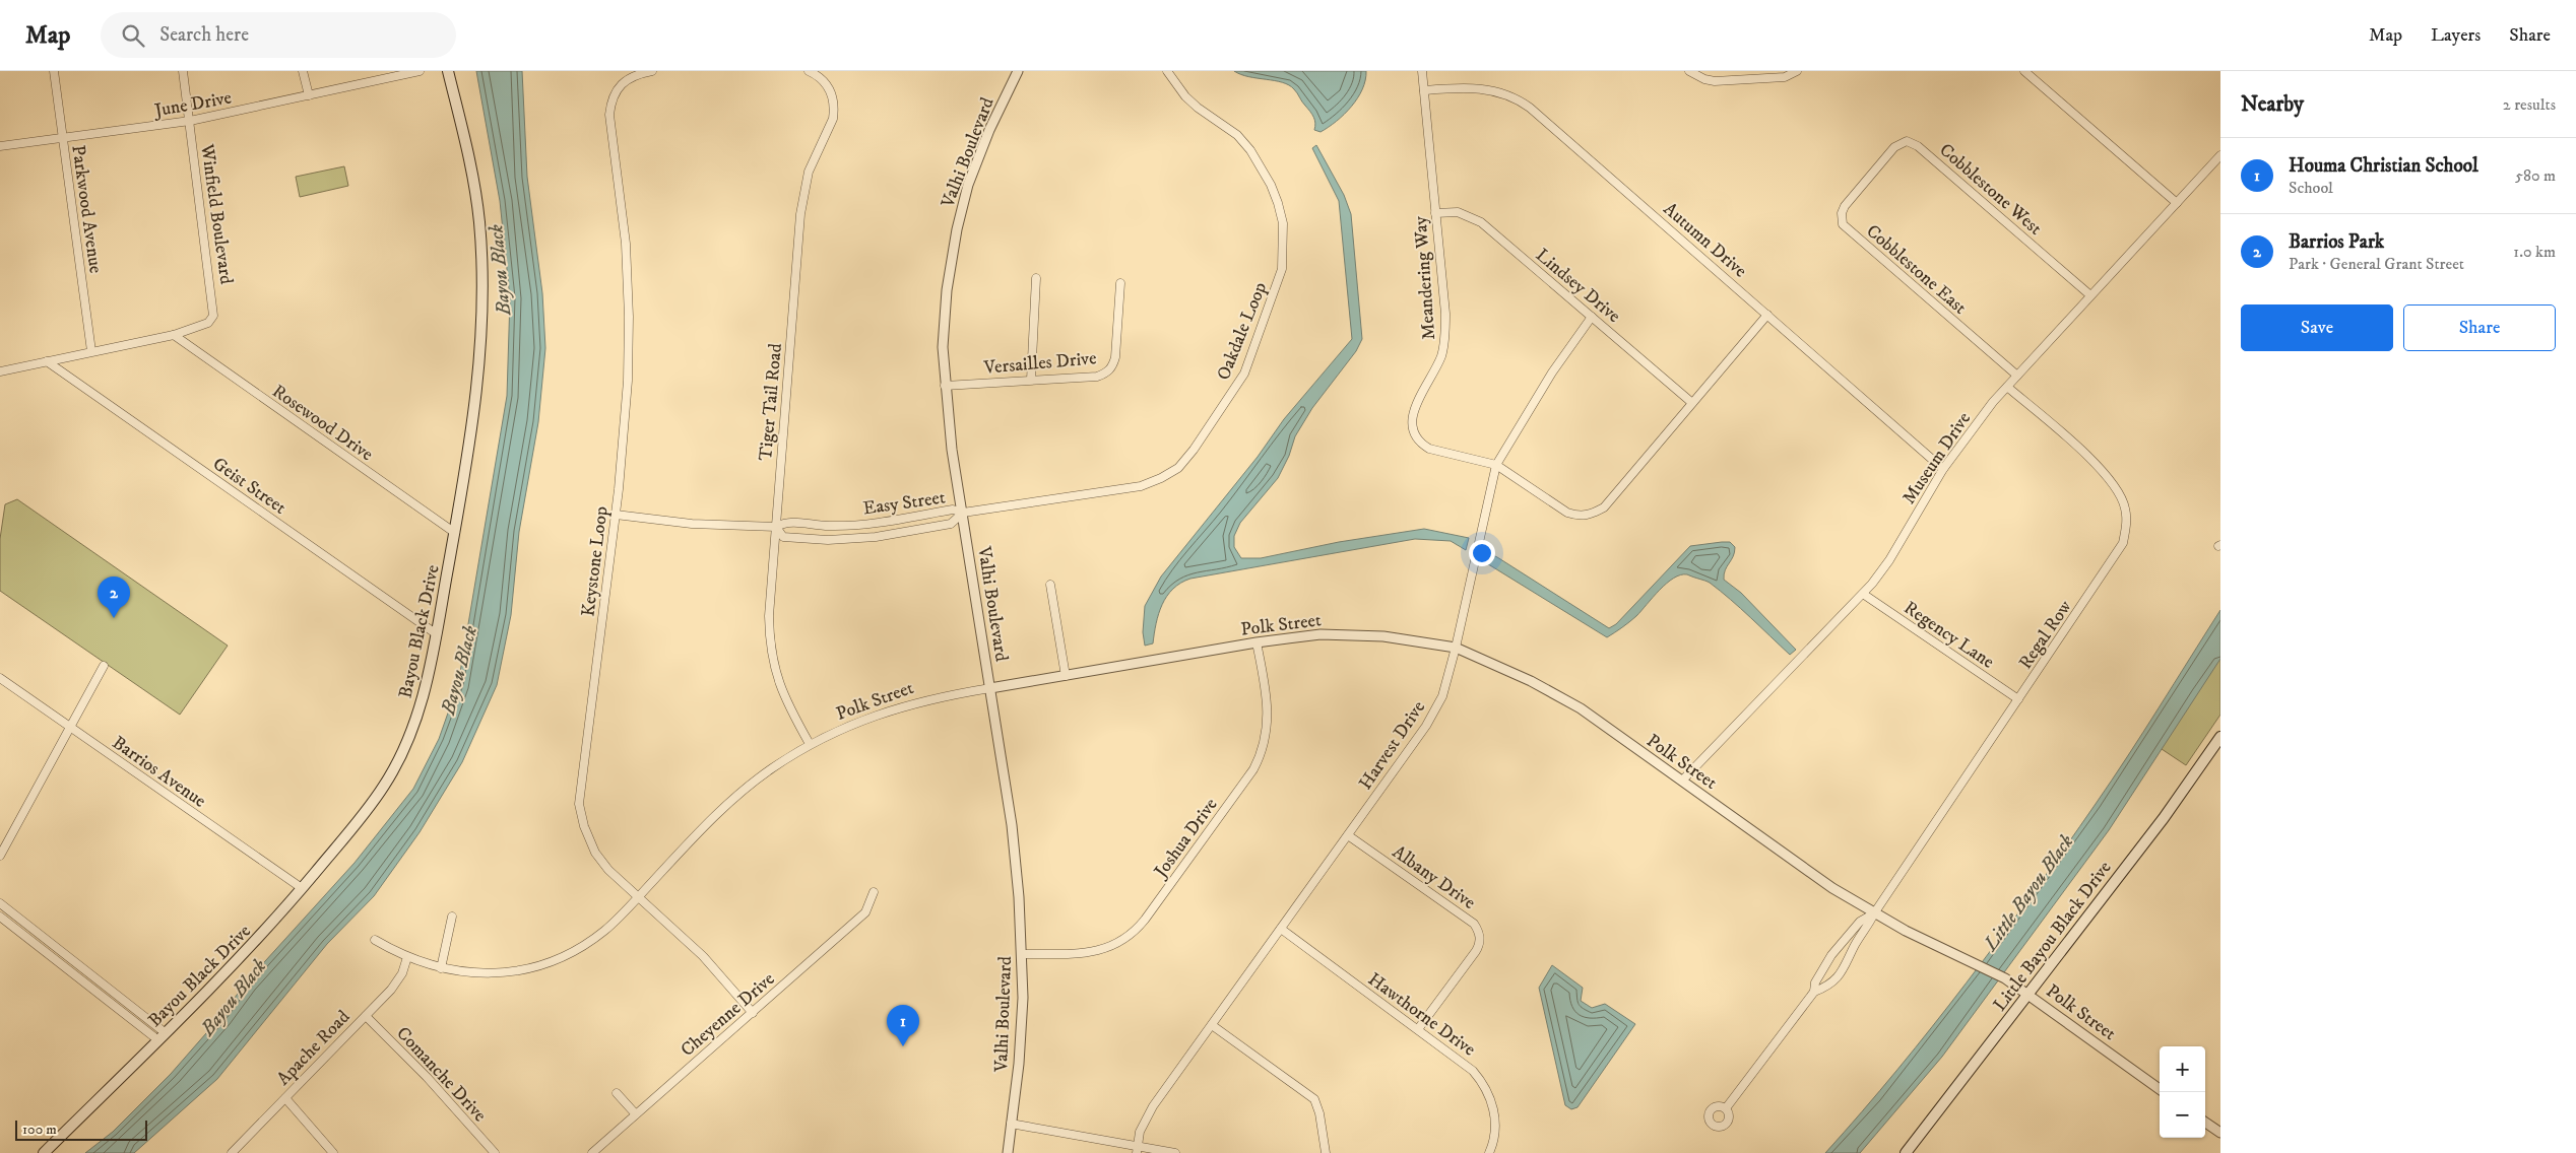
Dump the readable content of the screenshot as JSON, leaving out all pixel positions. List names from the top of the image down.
{
  "streets": {
    "main road": ["Bayou Black Drive", "Little Bayou Black Drive"],
    "street": [
      "June Drive",
      "Valhi Boulevard",
      "Cobblestone West",
      "Parkwood Avenue",
      "Winfield Boulevard",
      "Autumn Drive",
      "Cobblestone East",
      "Meandering Way",
      "Lindsey Drive",
      "Oakdale Loop",
      "Versailles Drive",
      "Tiger Tail Road",
      "Rosewood Drive",
      "Museum Drive",
      "Geist Street",
      "Easy Street",
      "Keystone Loop",
      "Polk Street",
      "Regency Lane",
      "Regal Row",
      "Harvest Drive",
      "Barrios Avenue",
      "Joshua Drive",
      "Albany Drive",
      "Cheyenne Drive",
      "Hawthorne Drive",
      "Apache Road",
      "Comanche Drive"
    ]
  },
  "crossings": [
    ["June Drive", "Parkwood Avenue"],
    ["June Drive", "Winfield Boulevard"],
    ["Valhi Boulevard", "Oakdale Loop"],
    ["Valhi Boulevard", "Versailles Drive"],
    ["Valhi Boulevard", "Easy Street"],
    ["Valhi Boulevard", "Polk Street"],
    ["Valhi Boulevard", "Joshua Drive"],
    ["Cobblestone West", "Cobblestone East"],
    ["Cobblestone West", "Museum Drive"],
    ["Parkwood Avenue", "Winfield Boulevard"],
    ["Winfield Boulevard", "Rosewood Drive"],
    ["Winfield Boulevard", "Geist Street"],
    ["Autumn Drive", "Meandering Way"],
    ["Autumn Drive", "Museum Drive"],
    ["Cobblestone East", "Museum Drive"],
    ["Meandering Way", "Lindsey Drive"],
    ["Meandering Way", "Harvest Drive"],
    ["Lindsey Drive", "Harvest Drive"],
    ["Oakdale Loop", "Easy Street"],
    ["Tiger Tail Road", "Easy Street"],
    ["Tiger Tail Road", "Polk Street"],
    ["Rosewood Drive", "Bayou Black Drive"],
    ["Museum Drive", "Polk Street"],
    ["Museum Drive", "Regency Lane"],
    ["Museum Drive", "Regal Row"],
    ["Geist Street", "Bayou Black Drive"],
    ["Easy Street", "Keystone Loop"],
    ["Keystone Loop", "Polk Street"],
    ["Keystone Loop", "Cheyenne Drive"],
    ["Polk Street", "Regal Row"],
    ["Polk Street", "Harvest Drive"],
    ["Polk Street", "Joshua Drive"],
    ["Polk Street", "Little Bayou Black Drive"],
    ["Polk Street", "Apache Road"],
    ["Bayou Black Drive", "Barrios Avenue"],
    ["Regency Lane", "Regal Row"],
    ["Harvest Drive", "Albany Drive"],
    ["Harvest Drive", "Hawthorne Drive"],
    ["Albany Drive", "Hawthorne Drive"],
    ["Apache Road", "Comanche Drive"]
  ],
  "water": ["Bayou Black", "Little Bayou Black"],
  "scale_bar": "100 m",
  "page": {
    "header": "Map",
    "search": "Search here",
    "nav": ["Map", "Layers", "Share"],
    "heading": ["Nearby", "2 results"],
    "list": [
      {
        "mark": "1",
        "name": "Houma Christian School",
        "note": "School",
        "value": "580 m"
      },
      {
        "mark": "2",
        "name": "Barrios Park",
        "note": "Park · General Grant Street",
        "value": "1.0 km"
      }
    ],
    "buttons": ["Save", "Share"],
    "pins": ["2", "1"],
    "map_buttons": ["+", "−"],
    "scale": "100 m"
  }
}
